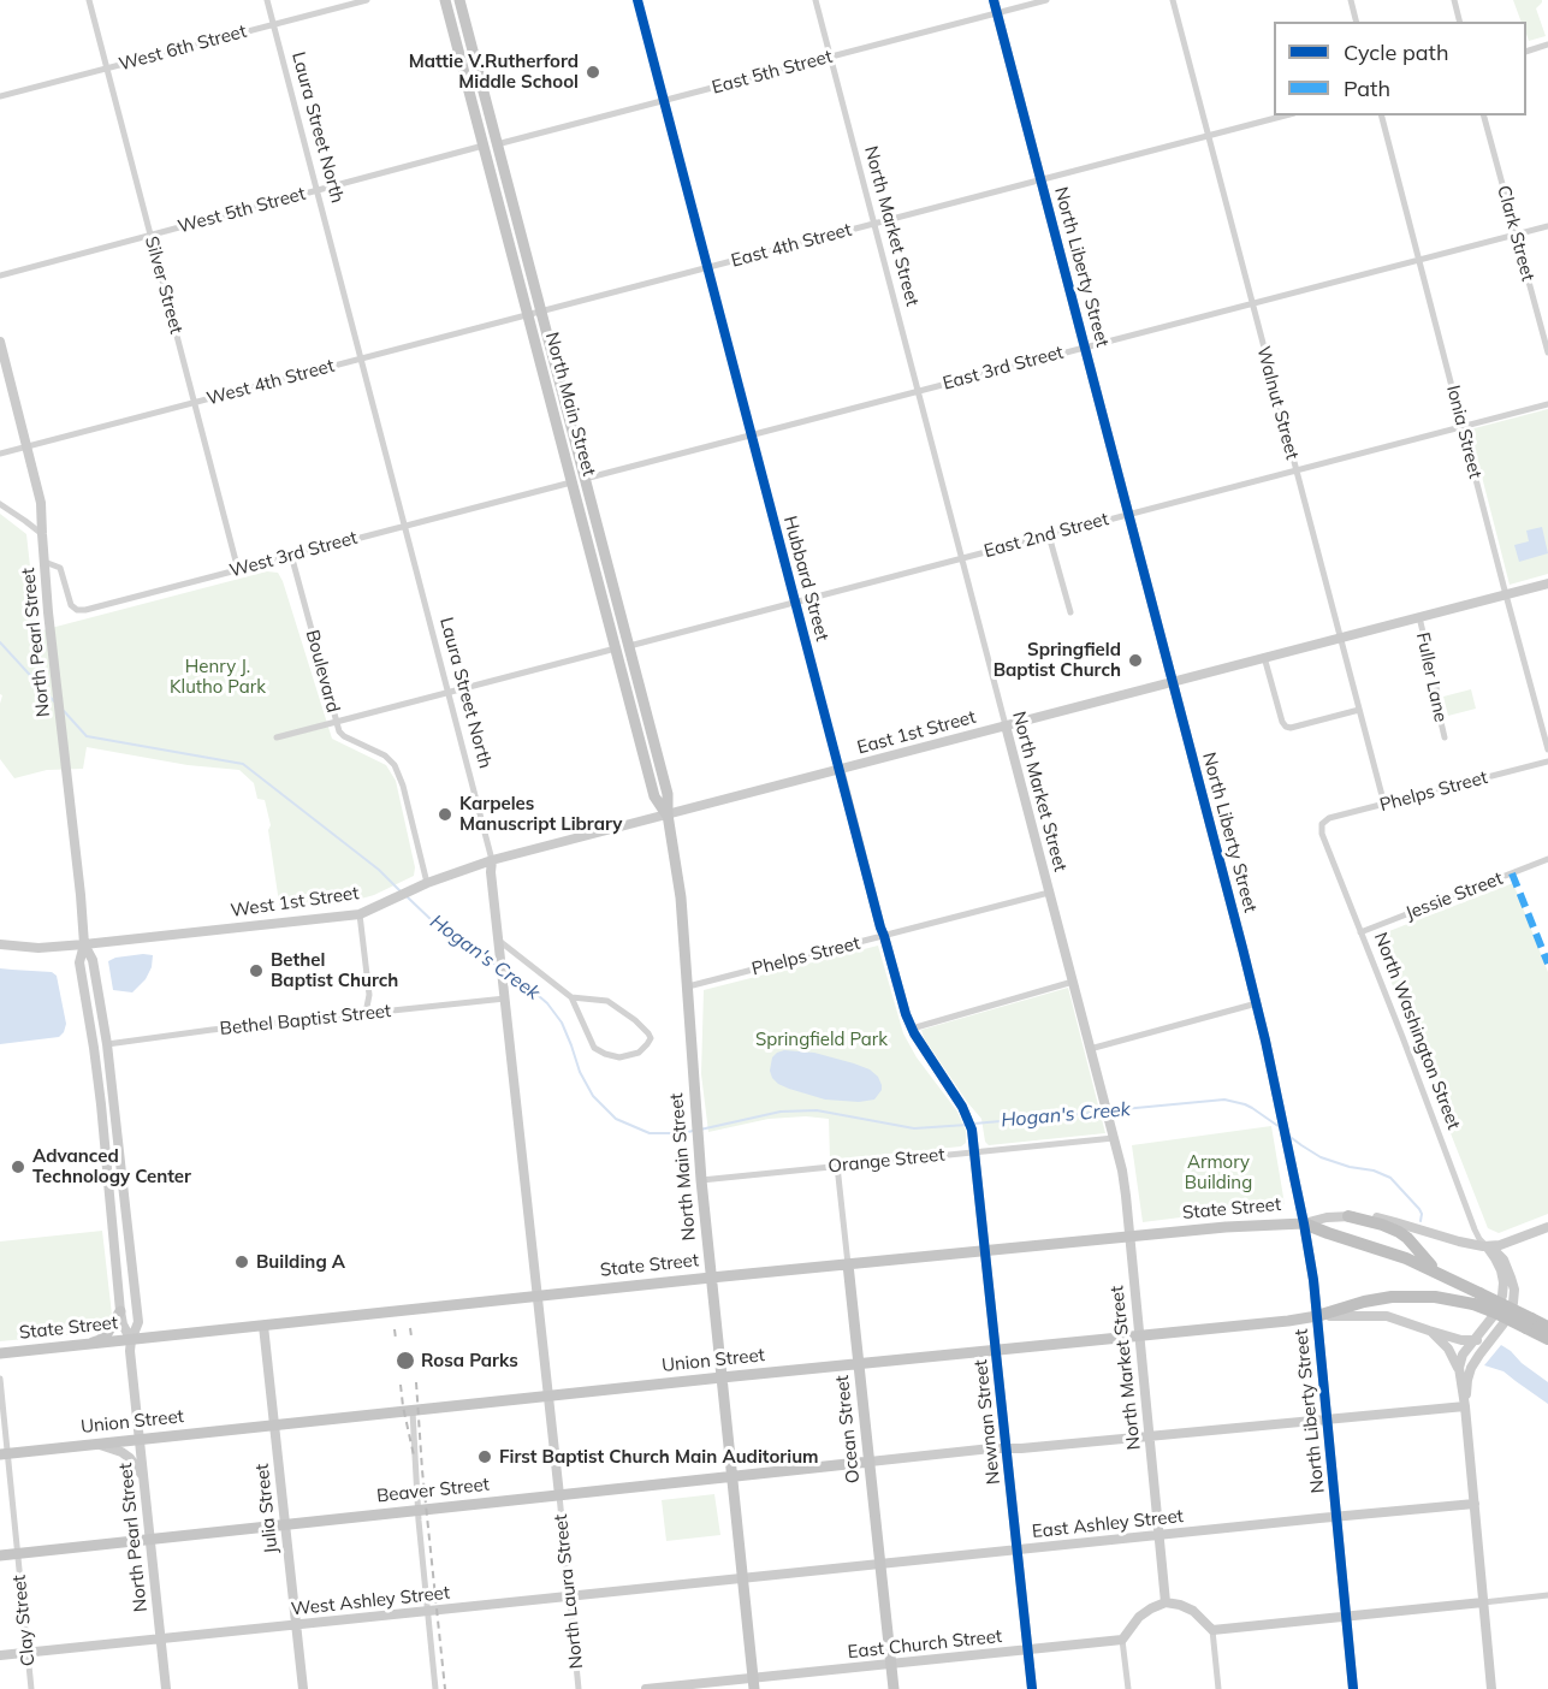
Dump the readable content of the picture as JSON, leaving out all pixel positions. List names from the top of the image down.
{
  "streets": {
    "main road": [
      "North Main Street",
      "State Street",
      "Union Street",
      "Ocean Street",
      "Beaver Street"
    ],
    "street": [
      "West 6th Street",
      "East 5th Street",
      "Laura Street North",
      "West 5th Street",
      "North Market Street",
      "Clark Street",
      "East 4th Street",
      "North Liberty Street",
      "Silver Street",
      "East 3rd Street",
      "West 4th Street",
      "Walnut Street",
      "Ionia Street",
      "East 2nd Street",
      "West 3rd Street",
      "Hubbard Street",
      "North Pearl Street",
      "Boulevard",
      "Fuller Lane",
      "East 1st Street",
      "Phelps Street",
      "Jessie Street",
      "West 1st Street",
      "Bethel Baptist Street",
      "North Washington Street",
      "Orange Street",
      "Newnan Street",
      "Julia Street",
      "East Ashley Street",
      "North Laura Street",
      "West Ashley Street",
      "Clay Street",
      "East Church Street"
    ]
  },
  "crossings": [
    ["West 6th Street", "Laura Street North"],
    ["West 6th Street", "Silver Street"],
    ["East 5th Street", "North Market Street"],
    ["East 5th Street", "North Liberty Street"],
    ["East 5th Street", "North Main Street"],
    ["East 5th Street", "Hubbard Street"],
    ["Laura Street North", "West 5th Street"],
    ["Laura Street North", "West 4th Street"],
    ["Laura Street North", "West 3rd Street"],
    ["Laura Street North", "West 1st Street"],
    ["Laura Street North", "Bethel Baptist Street"],
    ["Laura Street North", "State Street"],
    ["Laura Street North", "Union Street"],
    ["Laura Street North", "Beaver Street"],
    ["Laura Street North", "North Laura Street"],
    ["West 5th Street", "Silver Street"],
    ["West 5th Street", "North Main Street"],
    ["North Market Street", "East 4th Street"],
    ["North Market Street", "East 3rd Street"],
    ["North Market Street", "East 2nd Street"],
    ["North Market Street", "East 1st Street"],
    ["North Market Street", "Phelps Street"],
    ["North Market Street", "Orange Street"],
    ["North Market Street", "State Street"],
    ["North Market Street", "Union Street"],
    ["North Market Street", "East Ashley Street"],
    ["Clark Street", "East 3rd Street"],
    ["East 4th Street", "North Liberty Street"],
    ["East 4th Street", "West 4th Street"],
    ["East 4th Street", "Walnut Street"],
    ["East 4th Street", "North Main Street"],
    ["East 4th Street", "Hubbard Street"],
    ["North Liberty Street", "East 3rd Street"],
    ["North Liberty Street", "East 2nd Street"],
    ["North Liberty Street", "East 1st Street"],
    ["North Liberty Street", "State Street"],
    ["North Liberty Street", "Union Street"],
    ["North Liberty Street", "East Ashley Street"],
    ["Silver Street", "West 4th Street"],
    ["Silver Street", "West 3rd Street"],
    ["East 3rd Street", "Walnut Street"],
    ["East 3rd Street", "North Main Street"],
    ["East 3rd Street", "Ionia Street"],
    ["East 3rd Street", "Hubbard Street"],
    ["West 4th Street", "North Main Street"],
    ["West 4th Street", "North Pearl Street"],
    ["Walnut Street", "East 2nd Street"],
    ["Walnut Street", "East 1st Street"],
    ["Walnut Street", "Phelps Street"],
    ["North Main Street", "East 2nd Street"],
    ["North Main Street", "West 3rd Street"],
    ["North Main Street", "East 1st Street"],
    ["North Main Street", "Phelps Street"],
    ["North Main Street", "West 1st Street"],
    ["North Main Street", "Orange Street"],
    ["North Main Street", "State Street"],
    ["North Main Street", "Union Street"],
    ["North Main Street", "Beaver Street"],
    ["North Main Street", "East Ashley Street"],
    ["North Main Street", "West Ashley Street"],
    ["North Main Street", "East Church Street"],
    ["Ionia Street", "East 2nd Street"],
    ["Ionia Street", "East 1st Street"],
    ["East 2nd Street", "Hubbard Street"],
    ["West 3rd Street", "North Pearl Street"],
    ["West 3rd Street", "Boulevard"],
    ["Hubbard Street", "East 1st Street"],
    ["Hubbard Street", "Phelps Street"],
    ["Hubbard Street", "Orange Street"],
    ["Hubbard Street", "Newnan Street"],
    ["North Pearl Street", "West 1st Street"],
    ["North Pearl Street", "Bethel Baptist Street"],
    ["North Pearl Street", "State Street"],
    ["North Pearl Street", "Union Street"],
    ["North Pearl Street", "Beaver Street"],
    ["North Pearl Street", "West Ashley Street"],
    ["Boulevard", "West 1st Street"],
    ["Fuller Lane", "East 1st Street"],
    ["East 1st Street", "West 1st Street"],
    ["Phelps Street", "North Washington Street"],
    ["Jessie Street", "North Washington Street"],
    ["North Washington Street", "Union Street"],
    ["North Washington Street", "East Ashley Street"],
    ["Orange Street", "Newnan Street"],
    ["Orange Street", "Ocean Street"],
    ["State Street", "Newnan Street"],
    ["State Street", "Ocean Street"],
    ["State Street", "Julia Street"],
    ["Union Street", "Newnan Street"],
    ["Union Street", "Ocean Street"],
    ["Union Street", "Julia Street"],
    ["Union Street", "Clay Street"],
    ["Newnan Street", "East Ashley Street"],
    ["Newnan Street", "East Church Street"],
    ["Ocean Street", "Beaver Street"],
    ["Ocean Street", "East Ashley Street"],
    ["Ocean Street", "East Church Street"],
    ["Beaver Street", "Julia Street"],
    ["Beaver Street", "North Laura Street"],
    ["Beaver Street", "Clay Street"],
    ["Julia Street", "West Ashley Street"],
    ["East Ashley Street", "West Ashley Street"],
    ["North Laura Street", "West Ashley Street"],
    ["West Ashley Street", "Clay Street"]
  ],
  "water": ["Hogan's Creek"],
  "parks": ["Henry J. Klutho Park", "Springfield Park", "Armory Building"],
  "places": [
    "Mattie V.Rutherford Middle School",
    "Springfield Baptist Church",
    "Karpeles Manuscript Library",
    "Bethel Baptist Church",
    "Advanced Technology Center",
    "Building A",
    "Rosa Parks",
    "First Baptist Church Main Auditorium"
  ],
  "legend": ["Cycle path", "Path"]
}
